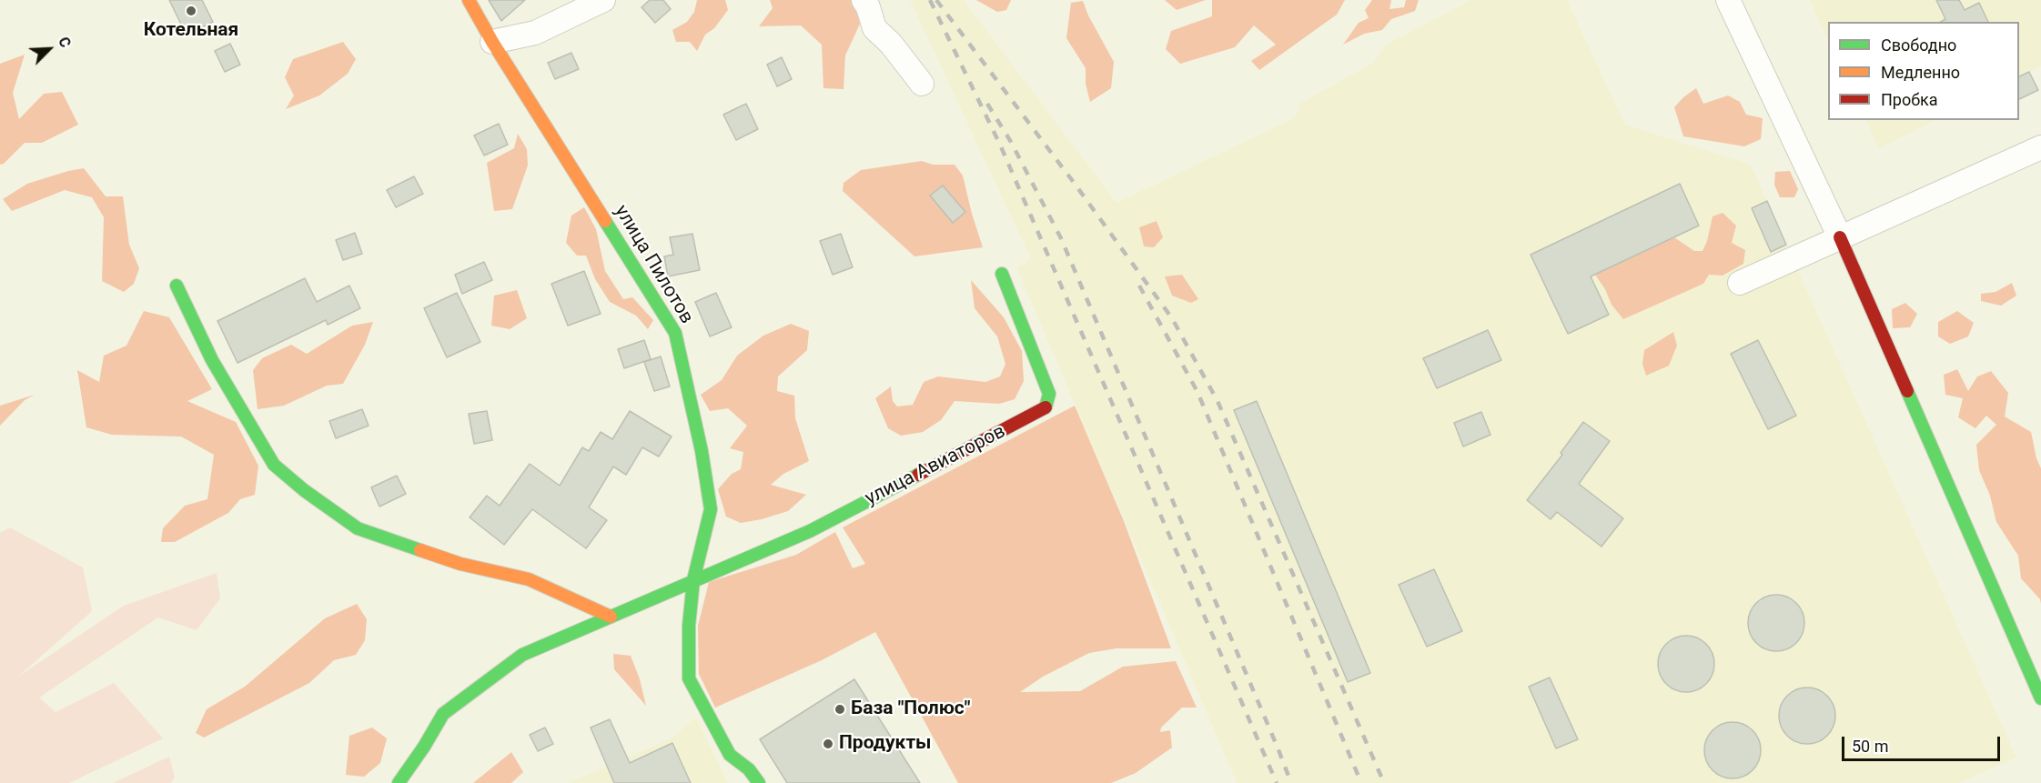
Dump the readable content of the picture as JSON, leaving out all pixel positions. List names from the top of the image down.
{
  "streets": {
    "street": ["улица Пилотов", "улица Авиаторов"]
  },
  "crossings": [
    ["улица Пилотов", "улица Авиаторов"]
  ],
  "places": ["Котельная", "База \"Полюс\"", "Продукты"],
  "legend": ["Свободно", "Медленно", "Пробка"],
  "scale_bar": "50 m",
  "north": "top right"
}
